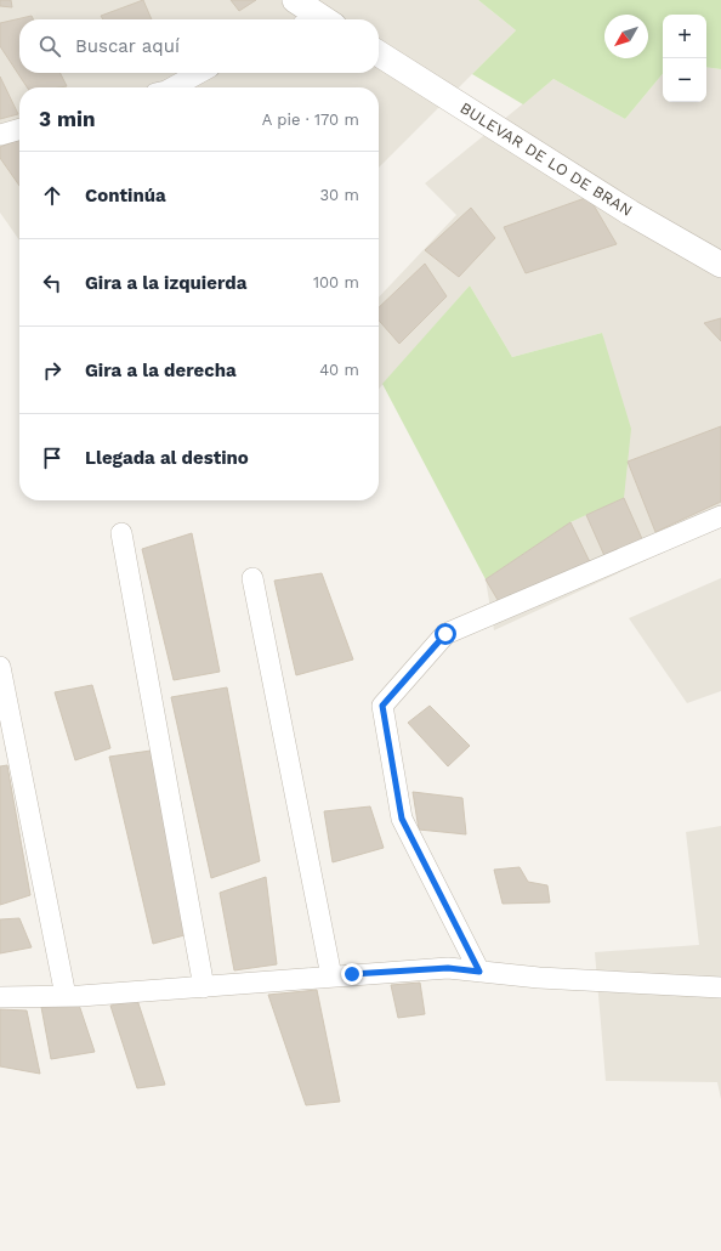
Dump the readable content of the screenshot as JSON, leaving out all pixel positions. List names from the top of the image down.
{
  "streets": {
    "street": ["BULEVAR DE LO DE BRAN"]
  },
  "north": "bottom left",
  "page": {
    "map_buttons": ["+", "−"],
    "search": "Buscar aquí",
    "heading": ["3 min", "A pie · 170 m"],
    "list": [
      ["Continúa", "30 m"],
      ["Gira a la izquierda", "100 m"],
      ["Gira a la derecha", "40 m"],
      "Llegada al destino"
    ]
  }
}
